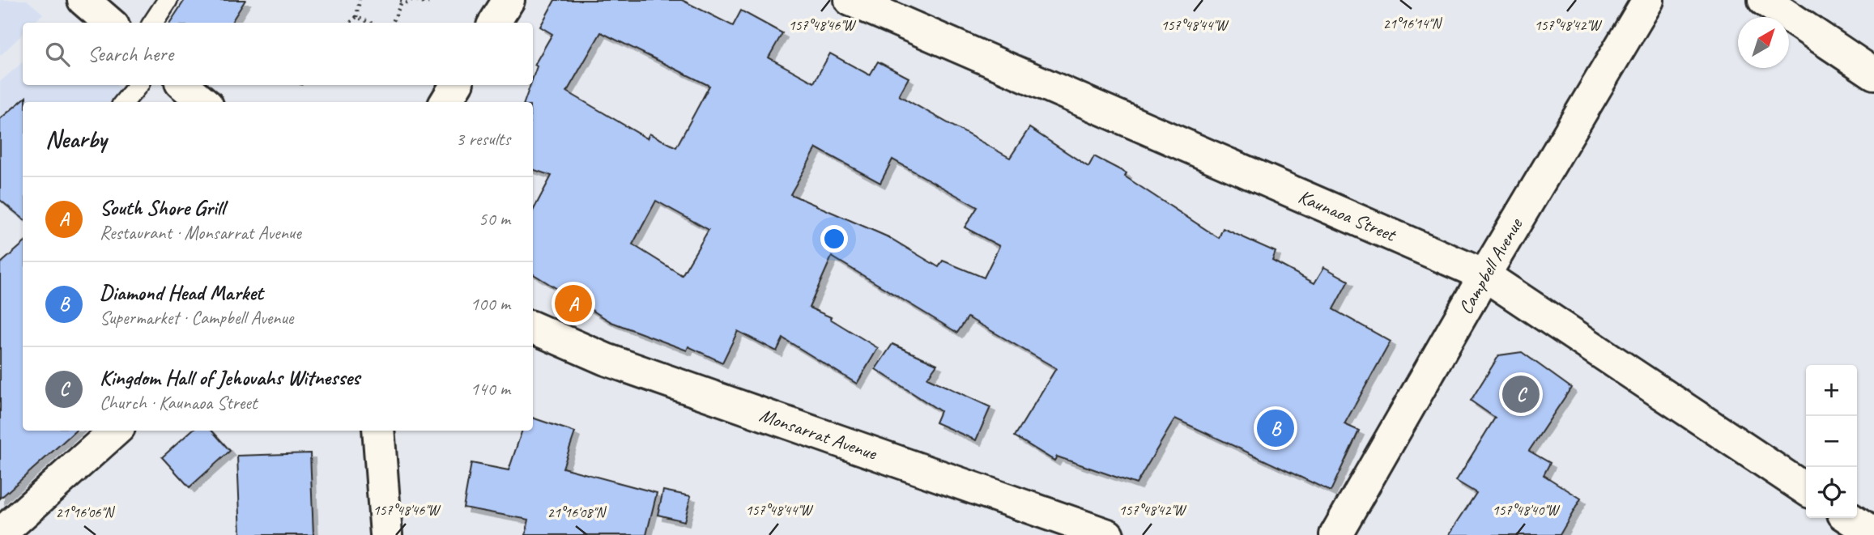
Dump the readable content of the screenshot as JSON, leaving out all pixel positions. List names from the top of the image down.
{
  "streets": {
    "street": ["Kaunaoa Street", "Campbell Avenue", "Monsarrat Avenue"]
  },
  "crossings": [
    ["Kaunaoa Street", "Campbell Avenue"]
  ],
  "north": "top right",
  "page": {
    "search": "Search here",
    "heading": ["Nearby", "3 results"],
    "list": [
      {
        "mark": "A",
        "name": "South Shore Grill",
        "note": "Restaurant · Monsarrat Avenue",
        "value": "50 m"
      },
      {
        "mark": "B",
        "name": "Diamond Head Market",
        "note": "Supermarket · Campbell Avenue",
        "value": "100 m"
      },
      {
        "mark": "C",
        "name": "Kingdom Hall of Jehovahs Witnesses",
        "note": "Church · Kaunaoa Street",
        "value": "140 m"
      }
    ],
    "pins": ["A", "C", "B"],
    "map_buttons": ["+", "−"]
  },
  "coordinates": [
    "21°16'14\"N",
    "157°48'46\"W",
    "157°48'44\"W",
    "157°48'42\"W",
    "157°48'40\"W",
    "21°16'06\"N",
    "21°16'08\"N"
  ]
}
